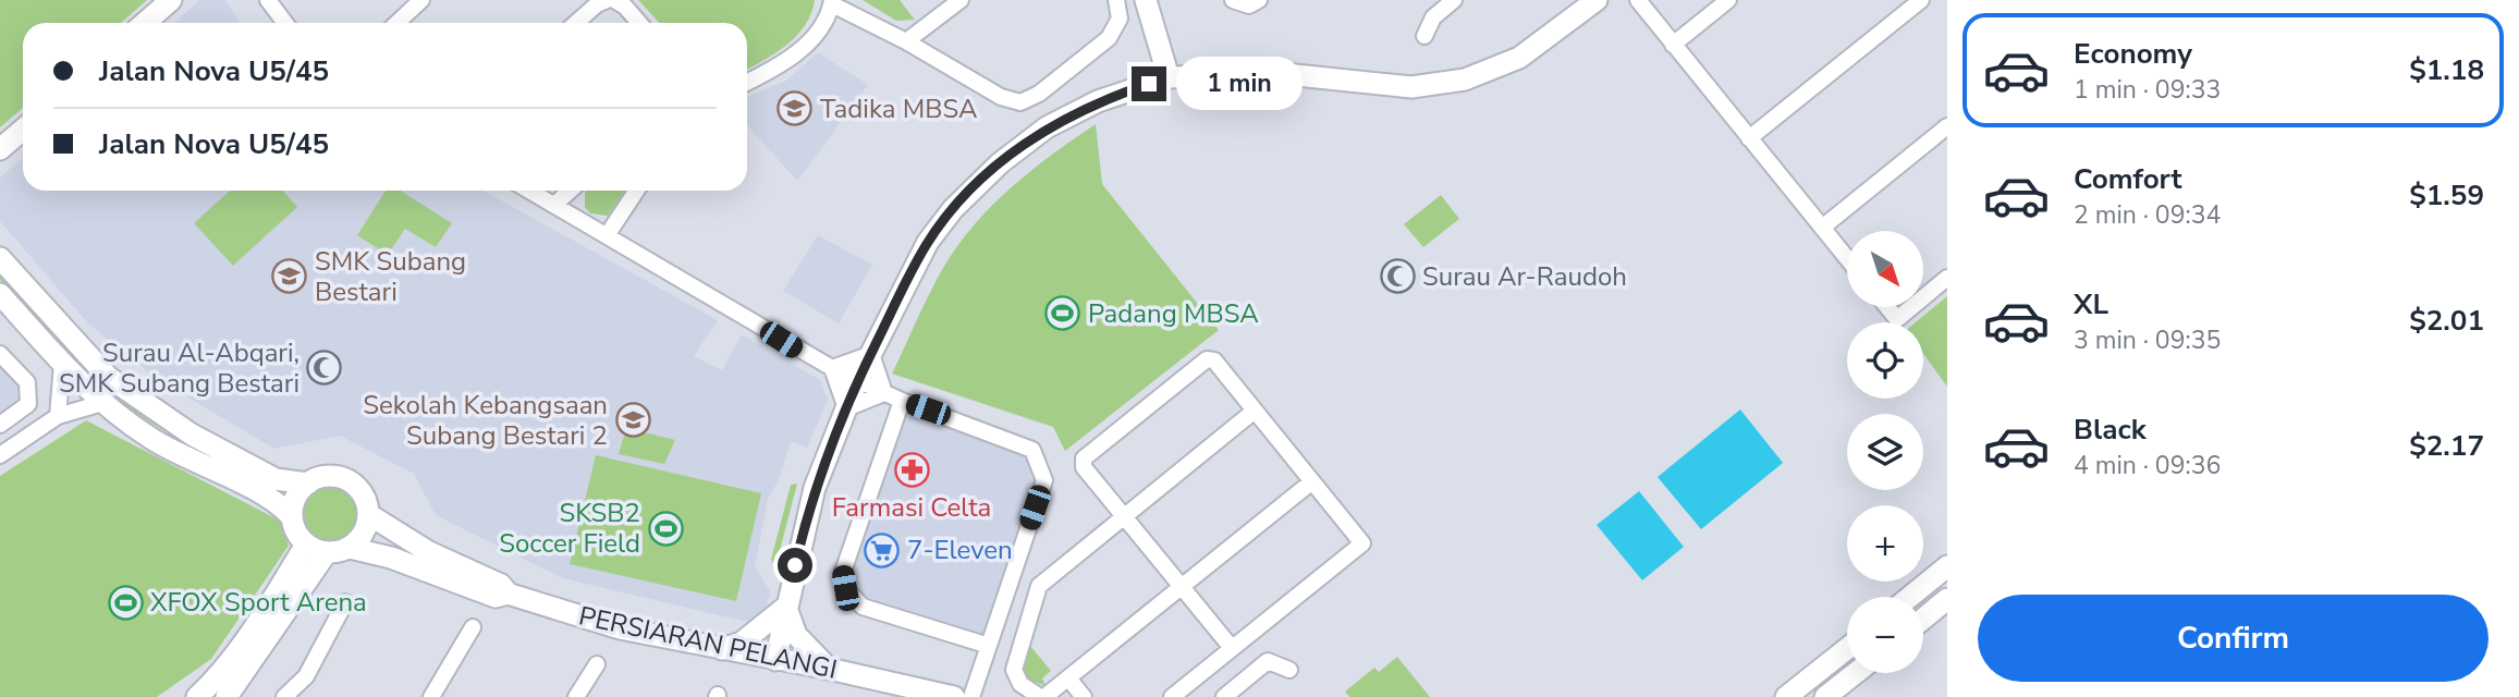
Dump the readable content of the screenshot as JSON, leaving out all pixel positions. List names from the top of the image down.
{
  "streets": {
    "street": ["PERSIARAN PELANGI"]
  },
  "places": {
    "school or university": ["Tadika MBSA", "SMK Subang Bestari", "Sekolah Kebangsaan Subang Bestari 2"],
    "mosque": ["Surau Ar-Raudoh", "Surau Al-Abqari, SMK Subang Bestari"],
    "sports": ["Padang MBSA", "SKSB2 Soccer Field", "XFOX Sport Arena"],
    "pharmacy": ["Farmasi Celta"],
    "supermarket": ["7-Eleven"]
  },
  "north": "bottom right",
  "page": {
    "list": [
      {
        "name": "Economy",
        "note": "1 min · 09:33",
        "value": "$1.18"
      },
      {
        "name": "Comfort",
        "note": "2 min · 09:34",
        "value": "$1.59"
      },
      {
        "name": "XL",
        "note": "3 min · 09:35",
        "value": "$2.01"
      },
      {
        "name": "Black",
        "note": "4 min · 09:36",
        "value": "$2.17"
      }
    ],
    "banner": ["Jalan Nova U5/45", "Jalan Nova U5/45"],
    "bubble": "1 min",
    "map_buttons": ["+", "−"],
    "buttons": "Confirm"
  }
}
